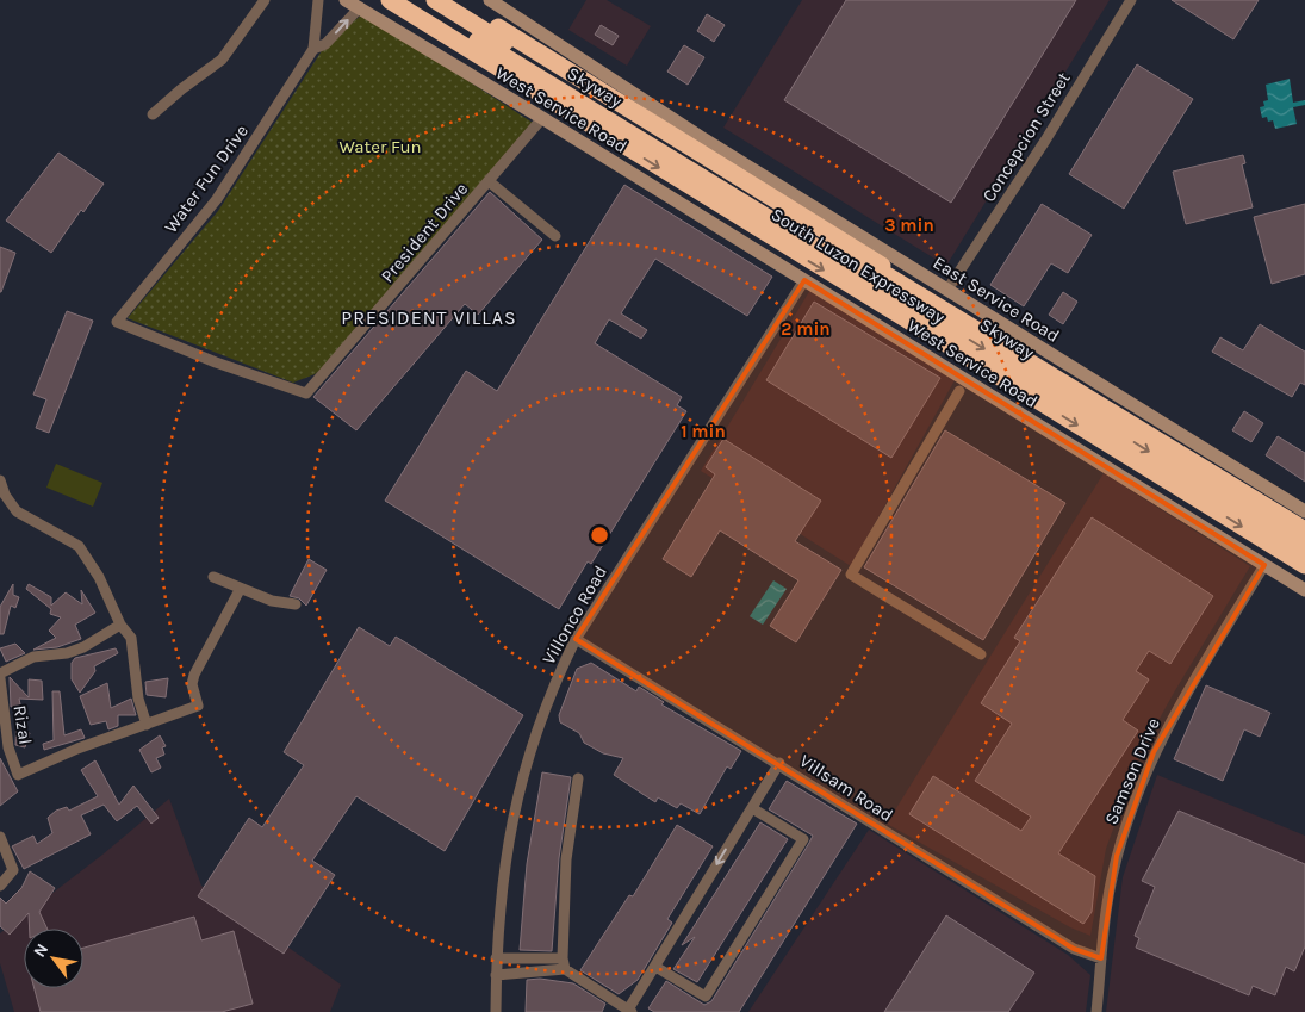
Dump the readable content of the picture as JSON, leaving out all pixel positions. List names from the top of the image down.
{
  "streets": {
    "highway": ["Skyway", "South Luzon Expressway"],
    "main road": ["West Service Road", "East Service Road"],
    "street": [
      "Concepcion Street",
      "Water Fun Drive",
      "President Drive",
      "Villonco Road",
      "Rizal",
      "Samson Drive",
      "Villsam Road"
    ]
  },
  "crossings": [
    ["Skyway", "South Luzon Expressway"],
    ["West Service Road", "Water Fun Drive"],
    ["West Service Road", "President Drive"],
    ["West Service Road", "Villonco Road"],
    ["West Service Road", "Samson Drive"],
    ["Concepcion Street", "East Service Road"],
    ["Water Fun Drive", "President Drive"],
    ["Villonco Road", "Villsam Road"],
    ["Samson Drive", "Villsam Road"]
  ],
  "districts": ["PRESIDENT VILLAS"],
  "parks": ["Water Fun"],
  "north": "top left",
  "rings": ["3 min", "2 min", "1 min"]
}
